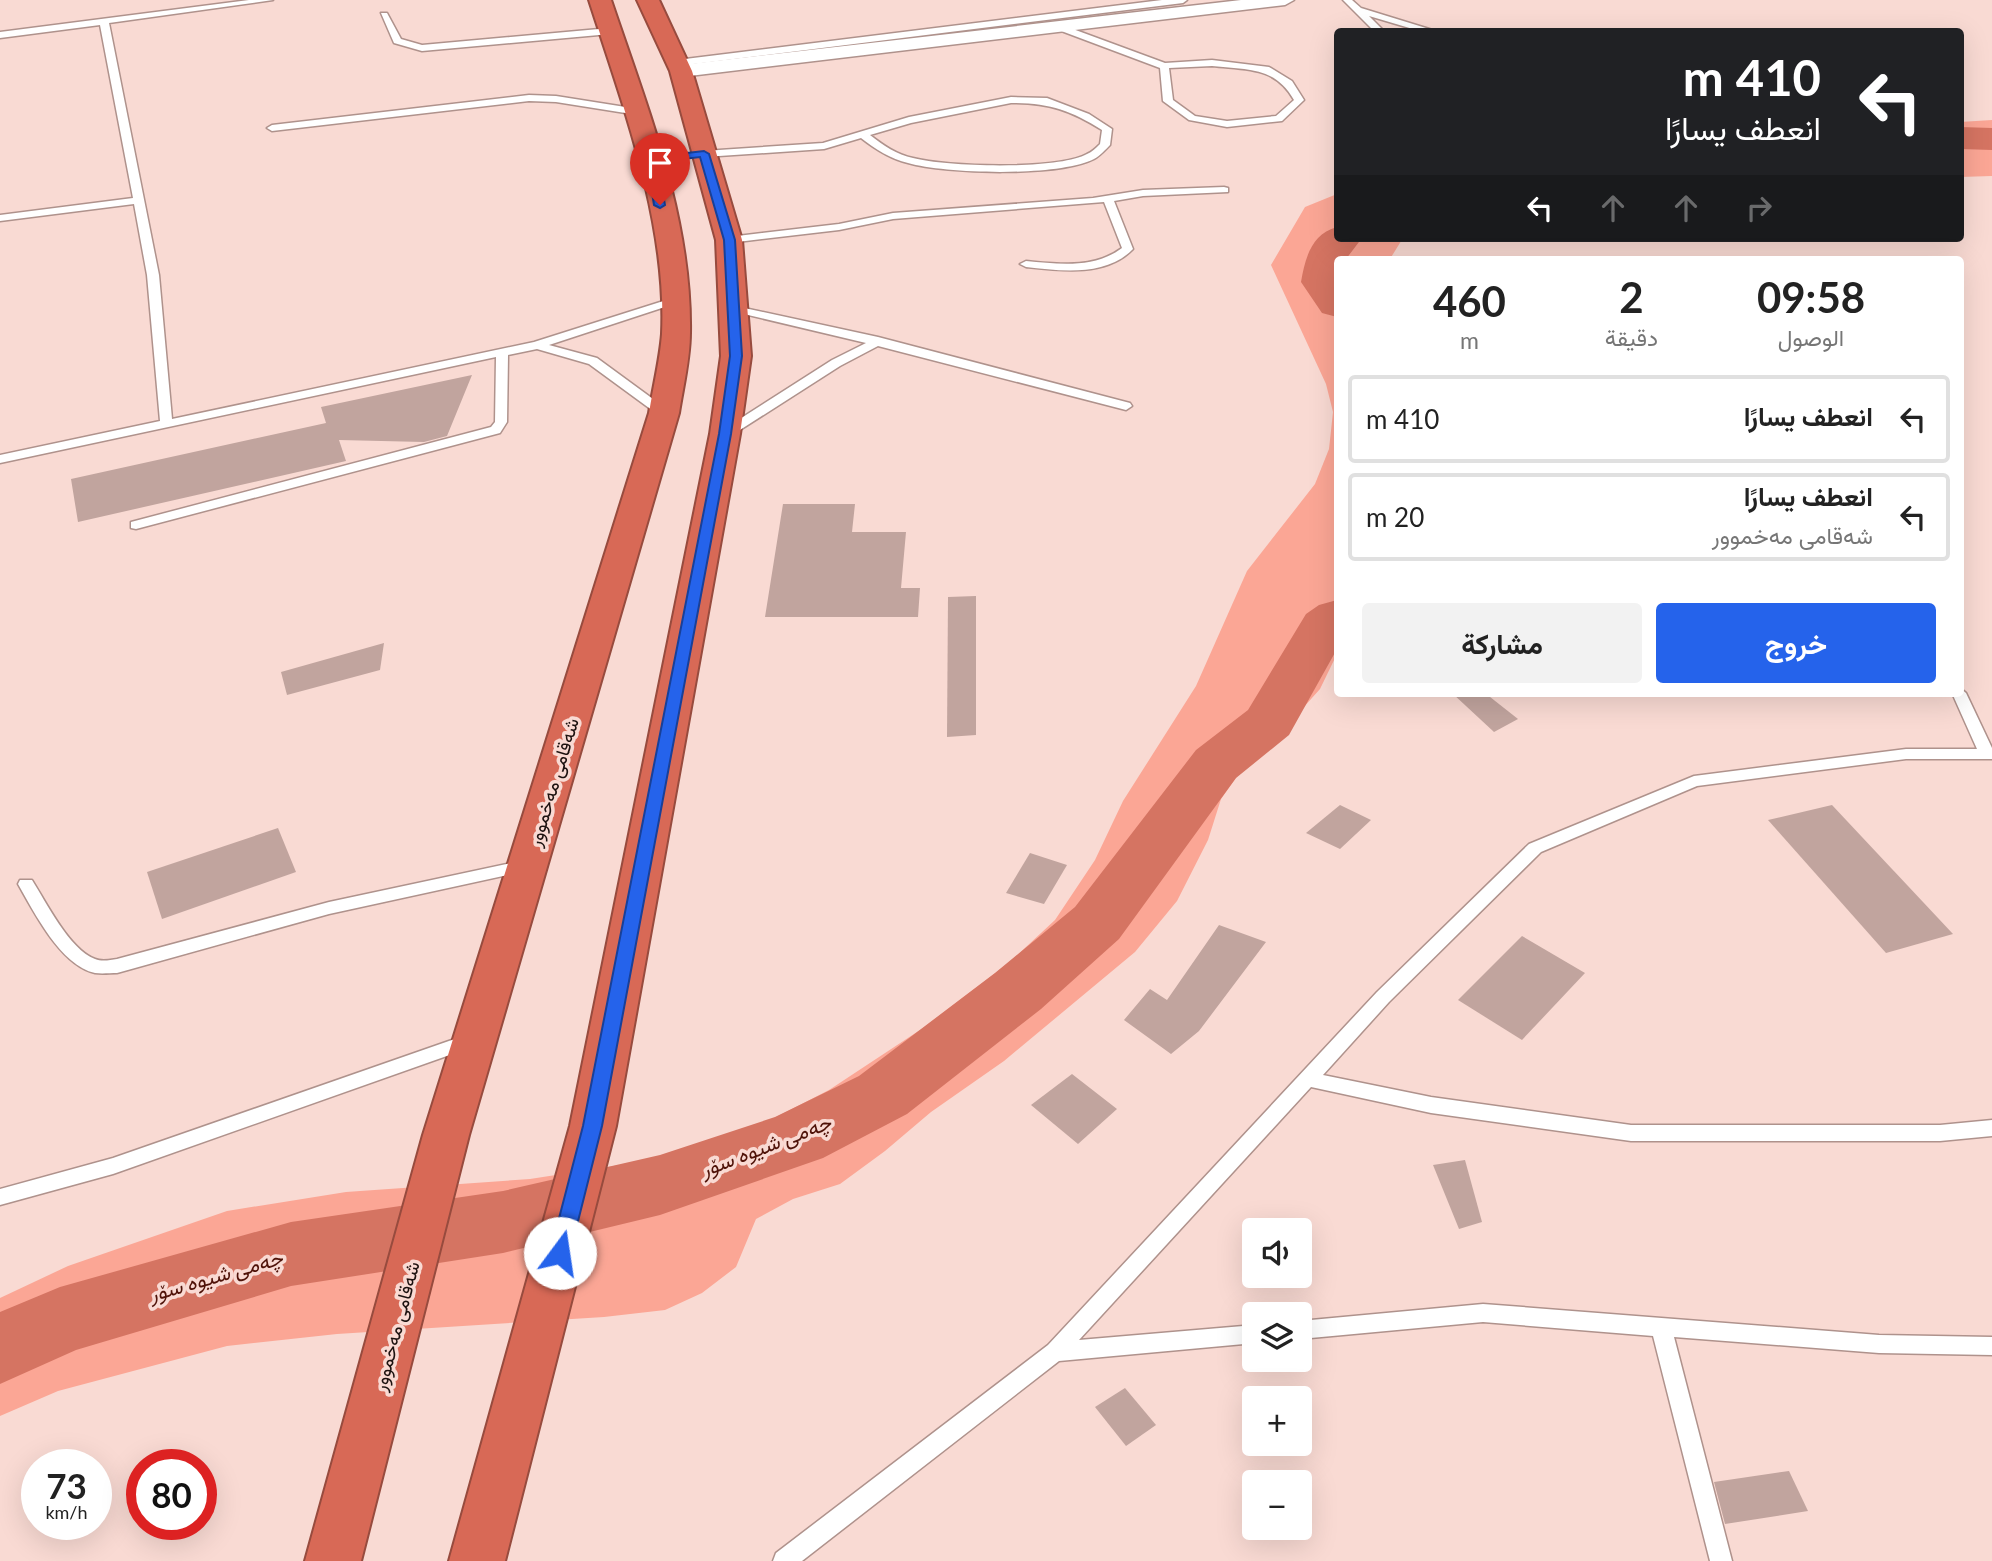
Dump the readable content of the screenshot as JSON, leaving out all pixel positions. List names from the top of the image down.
{
  "streets": {
    "highway": ["شەقامی مەخموور"]
  },
  "water": ["چەمی شیوە سۆر"],
  "page": {
    "turn": ["410 m", "انعطف يسارًا"],
    "eta": [
      "09:58",
      "الوصول",
      "2",
      "دقيقة",
      "460",
      "m"
    ],
    "list": [
      {
        "name": "انعطف يسارًا",
        "value": "410 m"
      },
      {
        "name": "انعطف يسارًا",
        "note": "شەقامی مەخموور",
        "value": "20 m"
      }
    ],
    "buttons": ["خروج", "مشاركة"],
    "map_buttons": ["+", "−"],
    "speed": "73 km/h",
    "limit": "80"
  }
}
